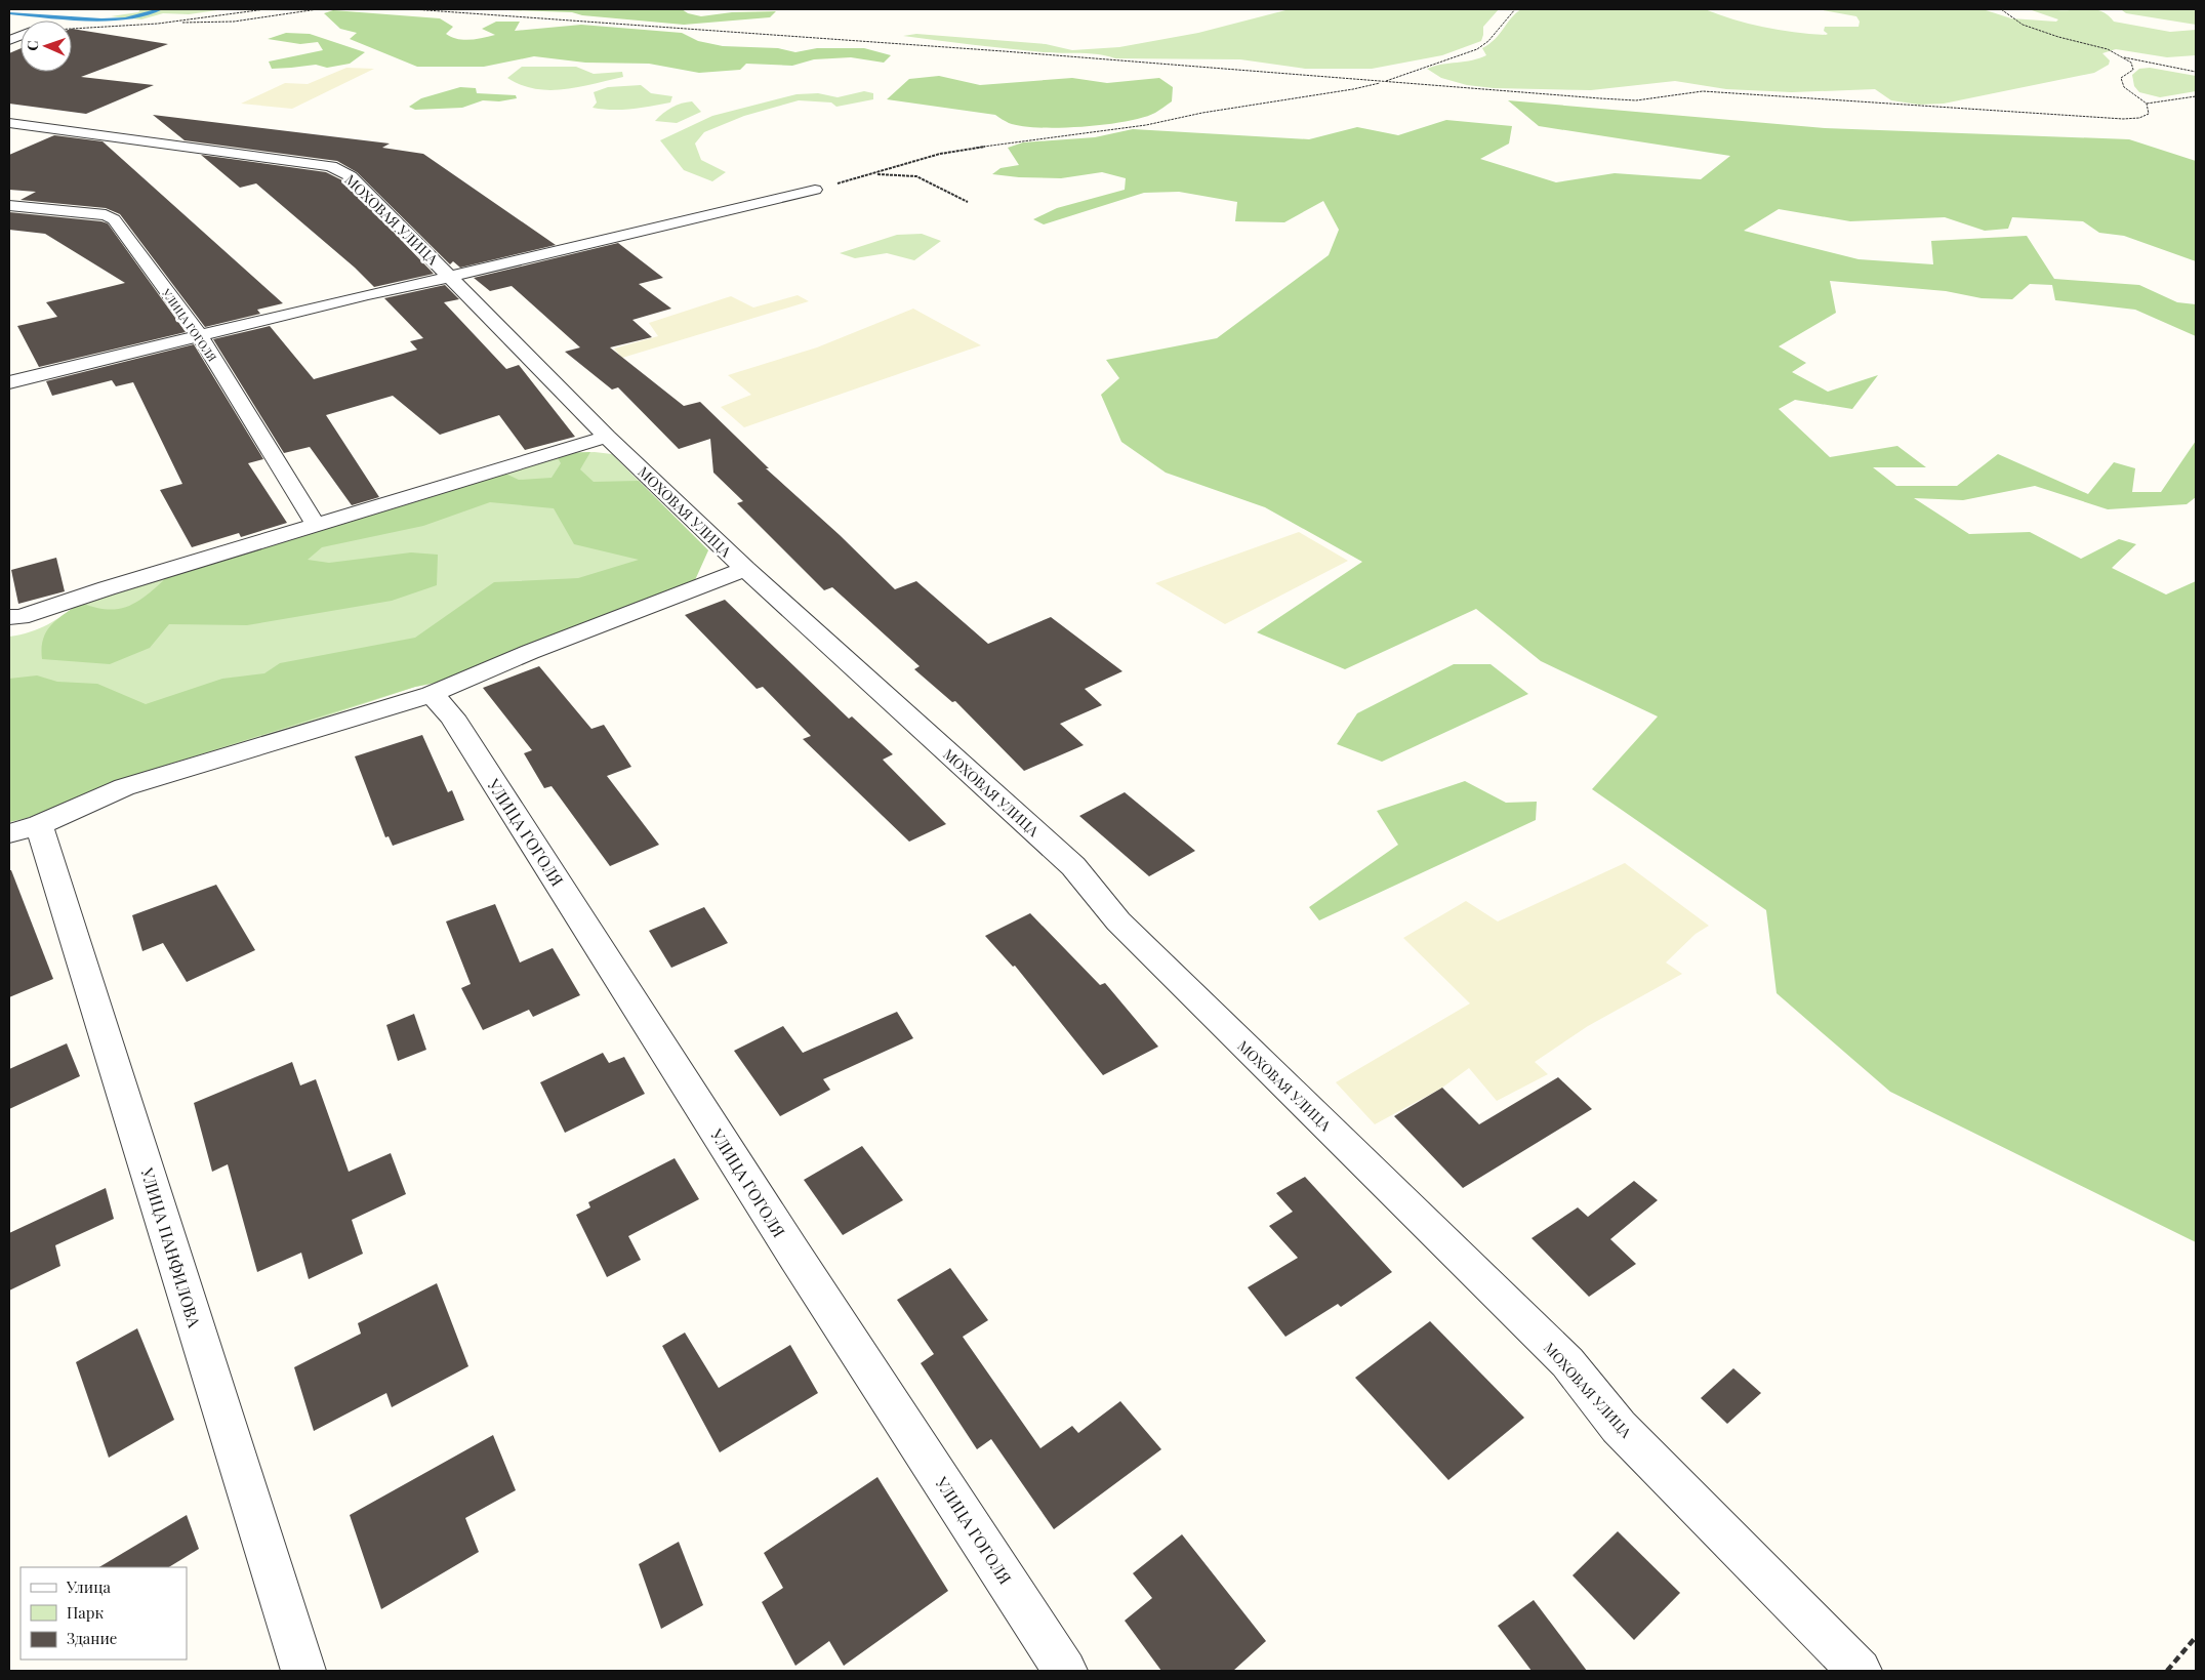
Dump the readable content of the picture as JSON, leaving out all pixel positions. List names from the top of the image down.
{
  "streets": {
    "street": ["МОХОВАЯ УЛИЦА", "УЛИЦА ГОГОЛЯ", "УЛИЦА ПАНФИЛОВА"]
  },
  "legend": ["Улица", "Парк", "Здание"],
  "north": "left"
}
